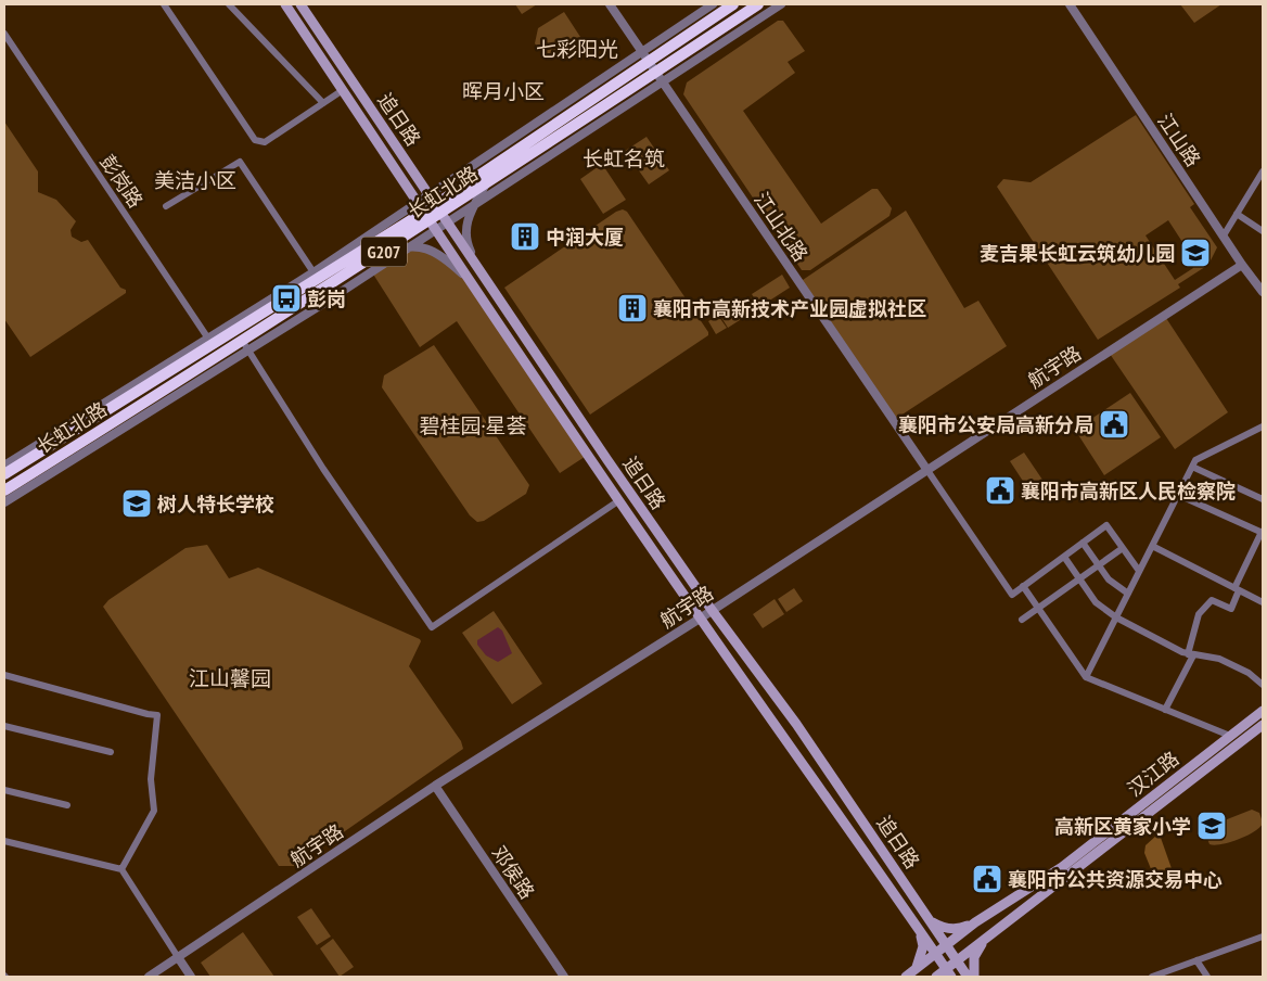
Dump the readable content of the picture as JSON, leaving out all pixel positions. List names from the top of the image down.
{
  "streets": {
    "highway": ["长虹北路", "G207"],
    "main road": ["追日路", "汉江路"],
    "street": [
      "江山路",
      "彭岗路",
      "江山北路",
      "航宇路",
      "邓侯路"
    ]
  },
  "crossings": [
    ["追日路", "长虹北路"],
    ["追日路", "航宇路"],
    ["追日路", "汉江路"],
    ["江山路", "航宇路"],
    ["彭岗路", "长虹北路"],
    ["长虹北路", "江山北路"],
    ["江山北路", "航宇路"],
    ["航宇路", "邓侯路"]
  ],
  "districts": [
    "七彩阳光",
    "晖月小区",
    "长虹名筑",
    "美洁小区",
    "碧桂园·星荟",
    "江山馨园"
  ],
  "places": {
    "building": ["中润大厦", "襄阳市高新技术产业园虚拟社区"],
    "school or university": ["麦吉果长虹云筑幼儿园", "树人特长学校", "高新区黄家小学"],
    "bus stop": ["彭岗"],
    "public building": ["襄阳市公安局高新分局", "襄阳市高新区人民检察院", "襄阳市公共资源交易中心"]
  }
}
